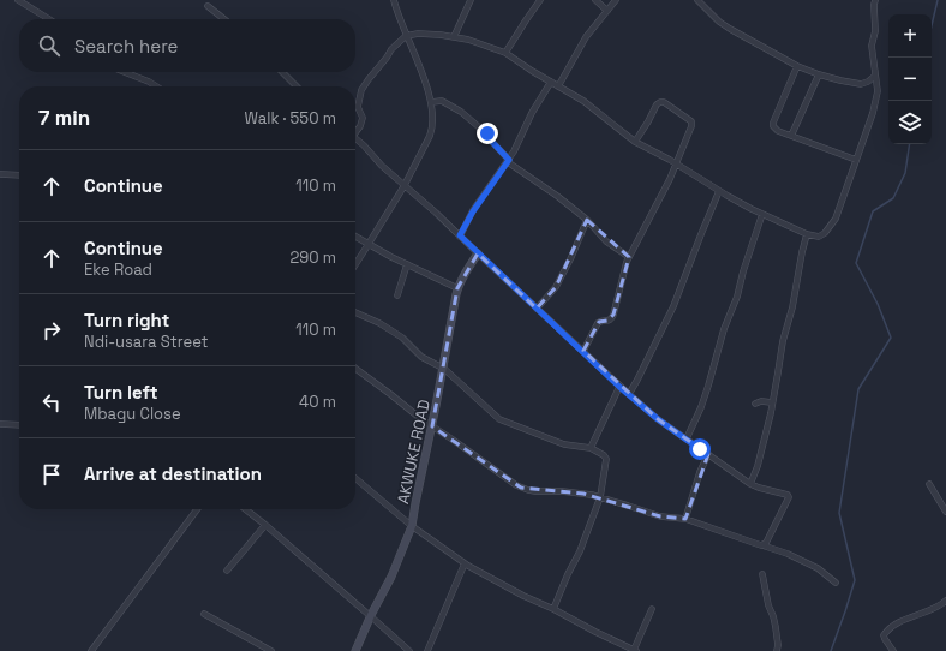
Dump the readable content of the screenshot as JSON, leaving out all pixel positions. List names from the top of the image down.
{
  "streets": {
    "main road": ["AKWUKE ROAD"]
  },
  "page": {
    "map_buttons": ["+", "−"],
    "search": "Search here",
    "heading": ["7 min", "Walk · 550 m"],
    "list": [
      ["Continue", "110 m"],
      ["Continue", "Eke Road", "290 m"],
      ["Turn right", "Ndi-usara Street", "110 m"],
      ["Turn left", "Mbagu Close", "40 m"],
      "Arrive at destination"
    ]
  }
}
